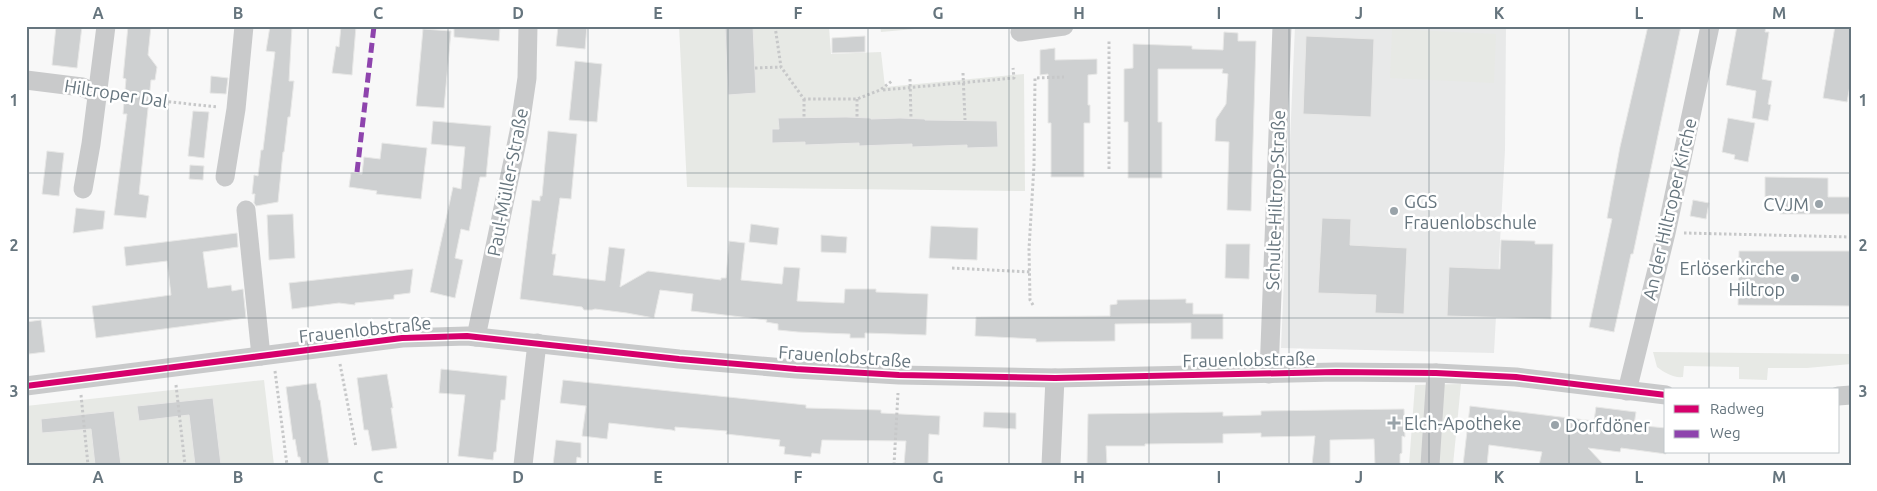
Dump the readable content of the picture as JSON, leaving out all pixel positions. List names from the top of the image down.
{
  "streets": {
    "street": [
      "Hiltroper Dal",
      "Paul-Müller-Straße",
      "Schulte-Hiltrop-Straße",
      "An der Hiltroper Kirche",
      "Frauenlobstraße"
    ]
  },
  "crossings": [
    ["Paul-Müller-Straße", "Frauenlobstraße"],
    ["Schulte-Hiltrop-Straße", "Frauenlobstraße"],
    ["An der Hiltroper Kirche", "Frauenlobstraße"]
  ],
  "places": {
    "other": [
      "CVJM",
      "GGS Frauenlobschule",
      "Erlöserkirche Hiltrop",
      "Dorfdöner"
    ],
    "health": ["Elch-Apotheke"]
  },
  "legend": ["Radweg", "Weg"],
  "grid": {
    "columns": [
      "A",
      "B",
      "C",
      "D",
      "E",
      "F",
      "G",
      "H",
      "I",
      "J",
      "K",
      "L",
      "M"
    ],
    "rows": ["1", "2", "3"]
  }
}
